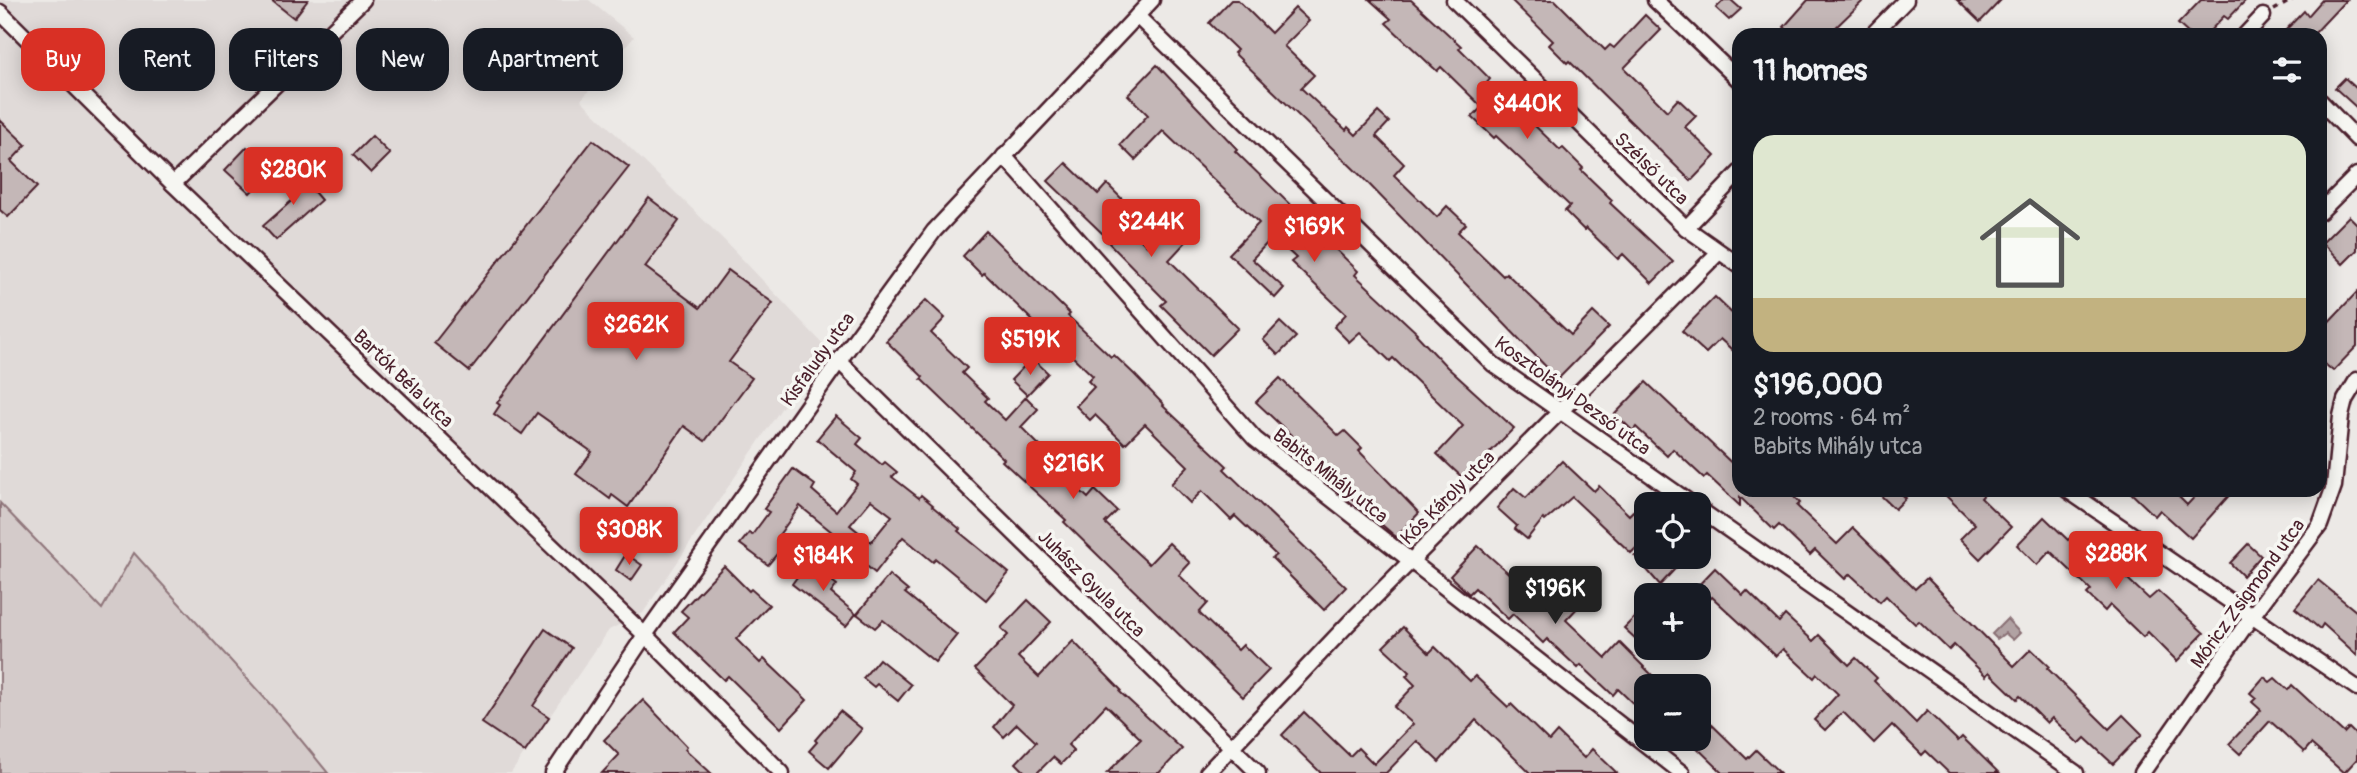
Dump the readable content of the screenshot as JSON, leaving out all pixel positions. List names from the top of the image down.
{
  "streets": {
    "street": [
      "Szélső utca",
      "Kisfaludy utca",
      "Bartók Béla utca",
      "Kosztolányi Dezső utca",
      "Babits Mihály utca",
      "Kós Károly utca",
      "Juhász Gyula utca",
      "Móricz Zsigmond utca"
    ]
  },
  "crossings": [
    ["Szélső utca", "Kós Károly utca"],
    ["Kisfaludy utca", "Bartók Béla utca"],
    ["Kisfaludy utca", "Kosztolányi Dezső utca"],
    ["Kisfaludy utca", "Babits Mihály utca"],
    ["Kisfaludy utca", "Juhász Gyula utca"],
    ["Kosztolányi Dezső utca", "Kós Károly utca"],
    ["Babits Mihály utca", "Kós Károly utca"],
    ["Kós Károly utca", "Juhász Gyula utca"]
  ],
  "page": {
    "chip": [
      "Buy",
      "Rent",
      "Filters",
      "New",
      "Apartment"
    ],
    "heading": "11 homes",
    "price": [
      "$440K",
      "$280K",
      "$244K",
      "$169K",
      "$262K",
      "$519K",
      "$216K",
      "$308K",
      "$288K",
      "$184K",
      "$196K"
    ],
    "list": [
      {
        "name": "$196,000",
        "note": "2 rooms · 64 m² · Babits Mihály utca"
      }
    ],
    "map_buttons": ["+", "−"]
  }
}
